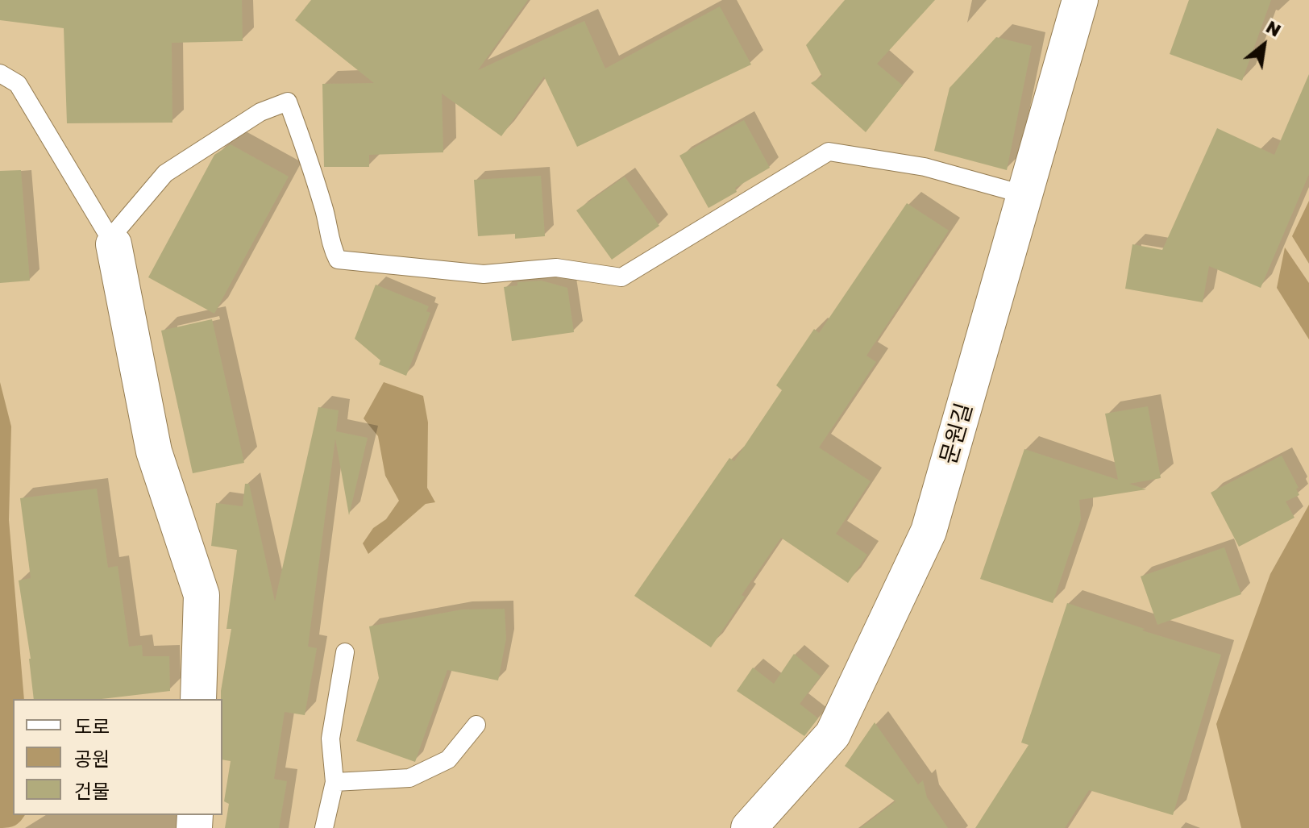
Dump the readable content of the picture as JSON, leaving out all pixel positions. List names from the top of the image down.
{
  "streets": {
    "street": ["문원길"]
  },
  "legend": ["도로", "공원", "건물"],
  "north": "top right"
}
